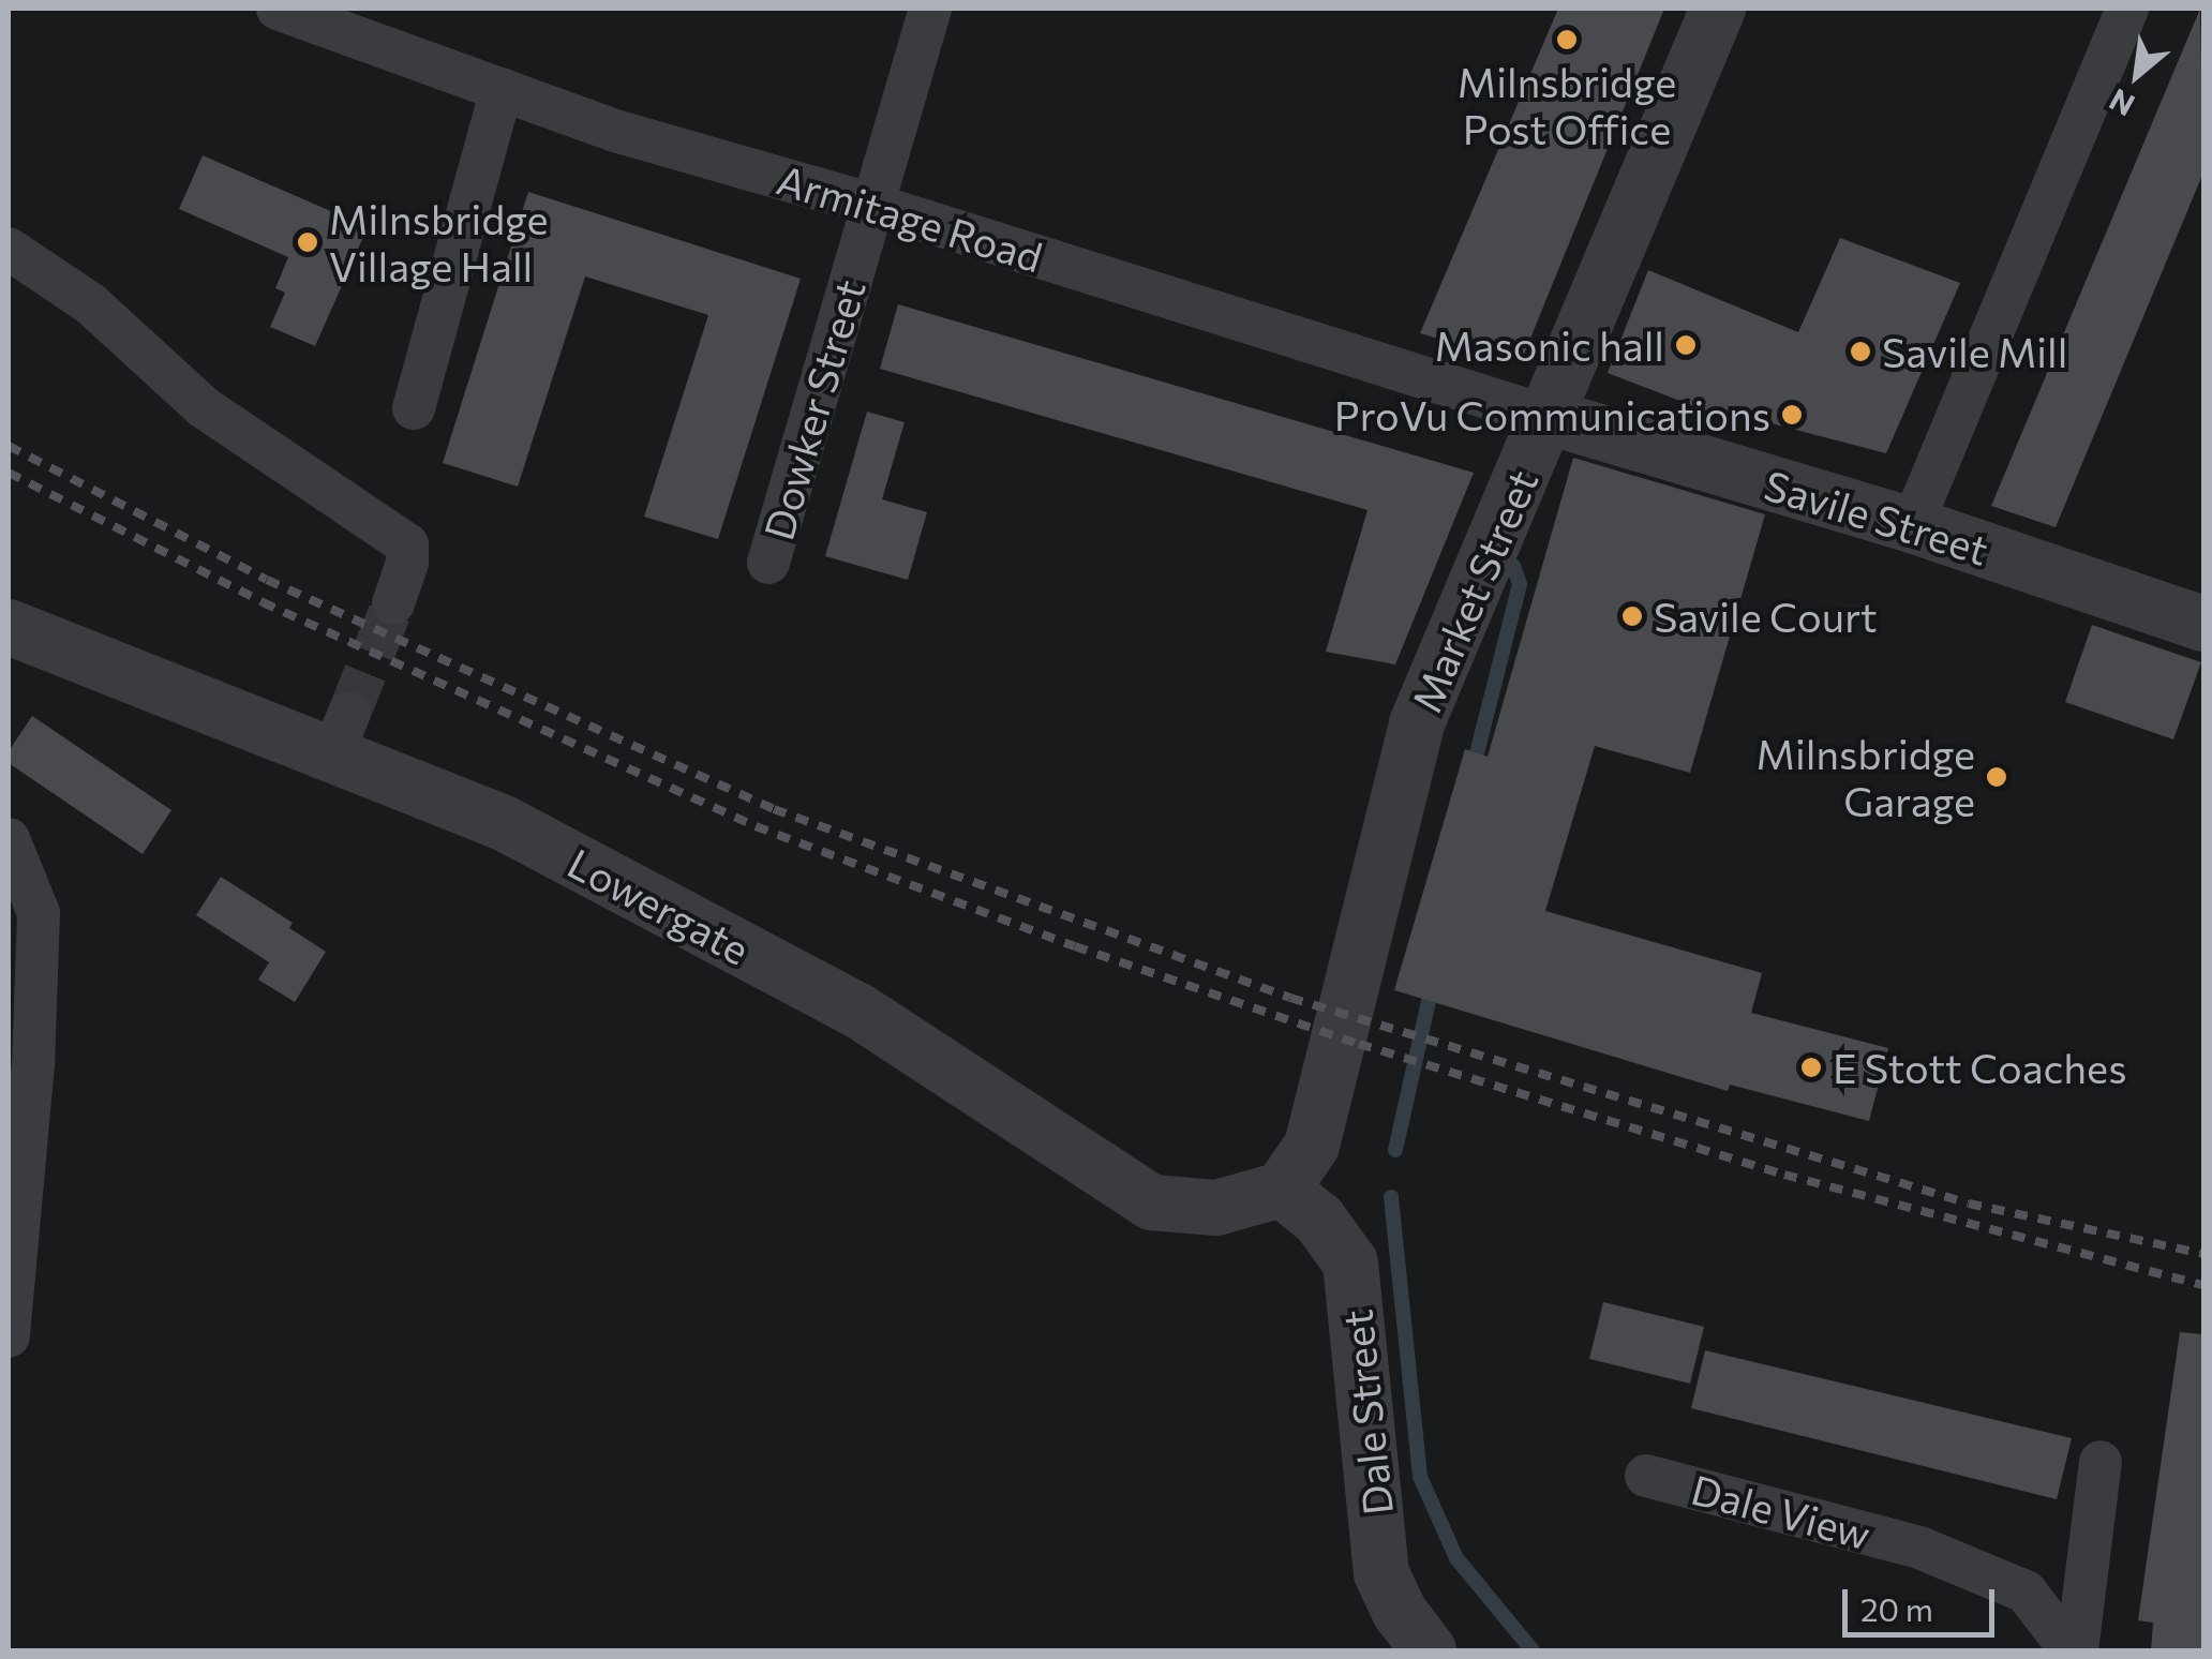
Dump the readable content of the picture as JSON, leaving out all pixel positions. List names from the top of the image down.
{
  "streets": {
    "street": [
      "Armitage Road",
      "Dowker Street",
      "Savile Street",
      "Market Street",
      "Lowergate",
      "Dale Street",
      "Dale View"
    ]
  },
  "crossings": [
    ["Armitage Road", "Dowker Street"],
    ["Armitage Road", "Savile Street"],
    ["Armitage Road", "Market Street"],
    ["Savile Street", "Market Street"],
    ["Market Street", "Lowergate"],
    ["Market Street", "Dale Street"],
    ["Lowergate", "Dale Street"]
  ],
  "places": [
    "Milnsbridge Post Office",
    "Milnsbridge Village Hall",
    "Masonic hall",
    "Savile Mill",
    "ProVu Communications",
    "Savile Court",
    "Milnsbridge Garage",
    "E Stott Coaches"
  ],
  "scale_bar": "20 m",
  "north": "bottom left"
}
